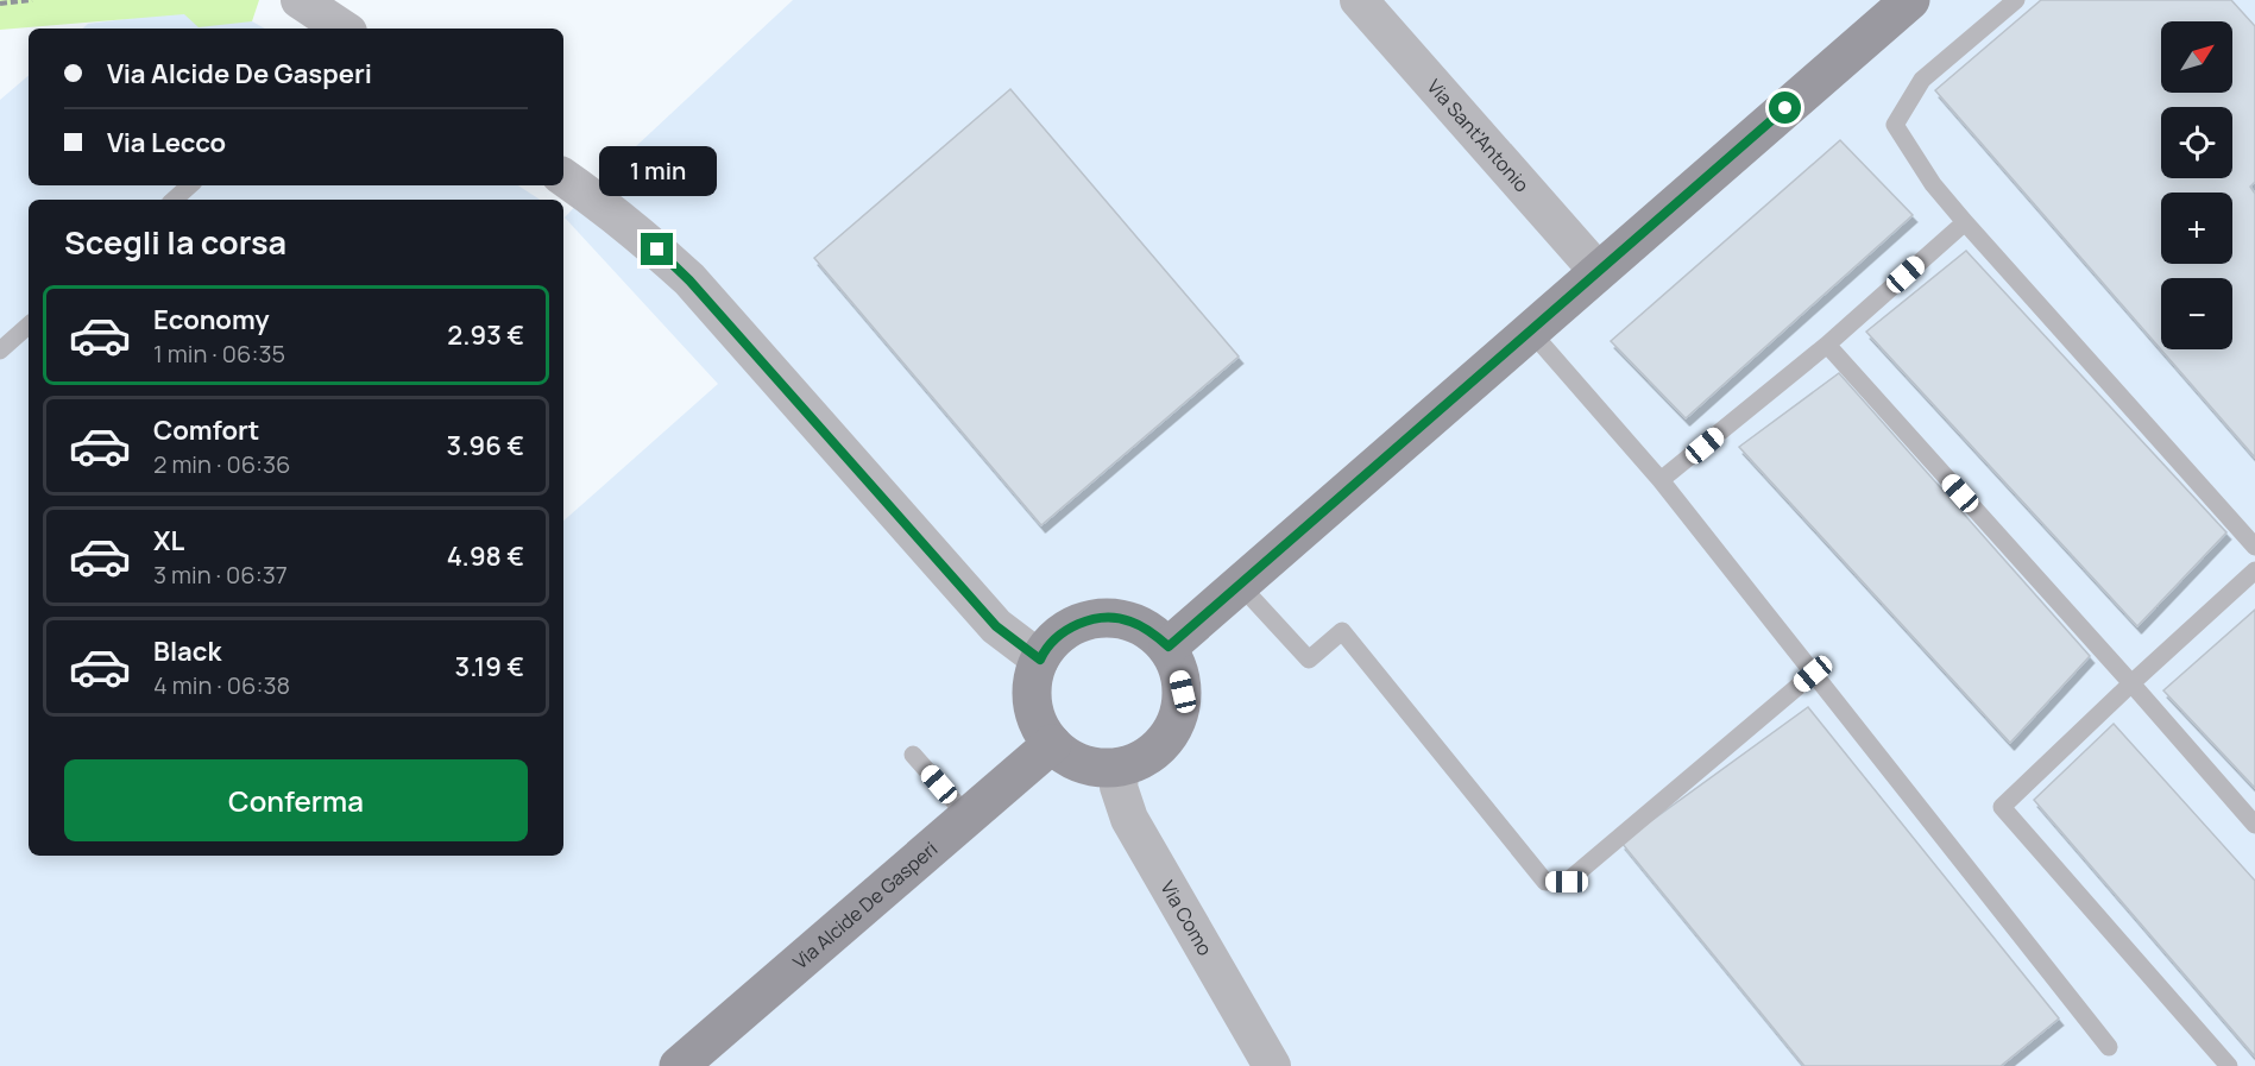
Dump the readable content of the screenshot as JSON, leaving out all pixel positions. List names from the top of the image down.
{
  "streets": {
    "main road": ["Via Alcide De Gasperi"],
    "street": ["Via Sant'Antonio", "Via Como"]
  },
  "crossings": [
    ["Via Alcide De Gasperi", "Via Como"]
  ],
  "north": "top right",
  "page": {
    "map_buttons": ["+", "−"],
    "banner": ["Via Alcide De Gasperi", "Via Lecco"],
    "bubble": "1 min",
    "heading": "Scegli la corsa",
    "list": [
      {
        "name": "Economy",
        "note": "1 min · 06:35",
        "value": "2.93 €"
      },
      {
        "name": "Comfort",
        "note": "2 min · 06:36",
        "value": "3.96 €"
      },
      {
        "name": "XL",
        "note": "3 min · 06:37",
        "value": "4.98 €"
      },
      {
        "name": "Black",
        "note": "4 min · 06:38",
        "value": "3.19 €"
      }
    ],
    "buttons": "Conferma"
  }
}
